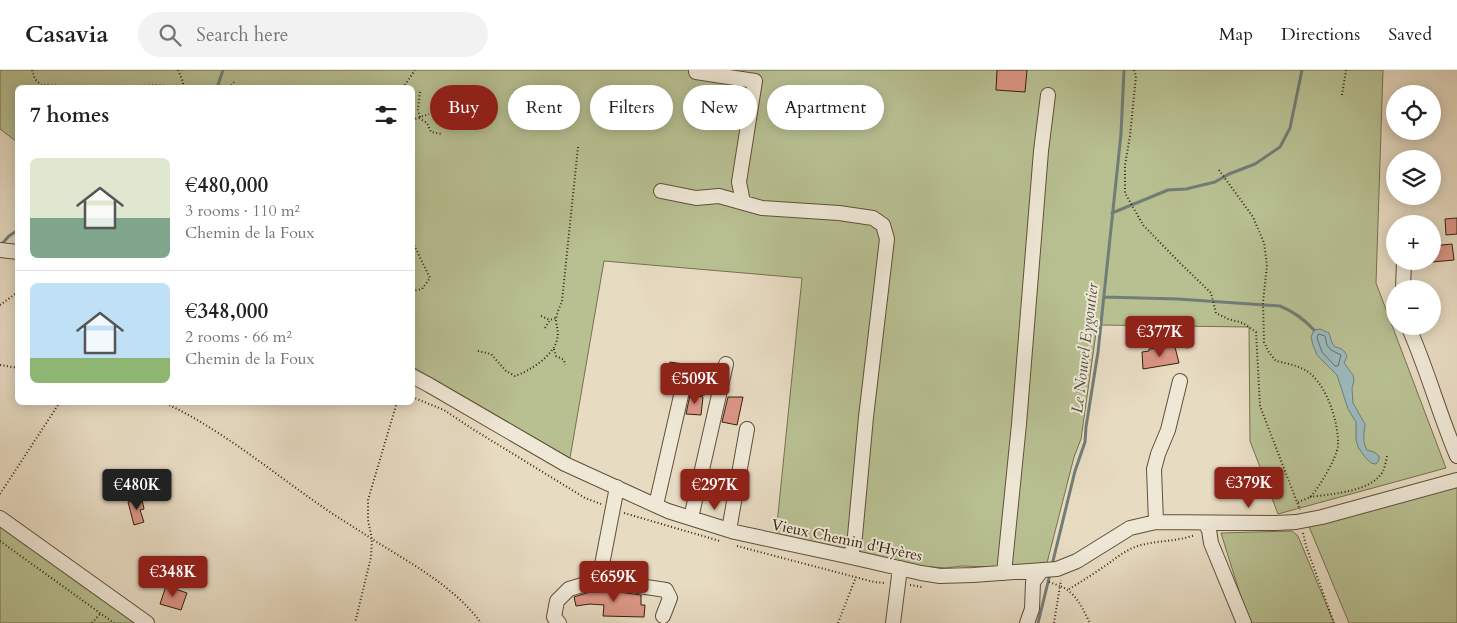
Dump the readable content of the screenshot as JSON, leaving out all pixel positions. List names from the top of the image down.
{
  "streets": {
    "street": ["Vieux Chemin d'Hyères"]
  },
  "water": ["Le Nouvel Eygoutier"],
  "page": {
    "header": "Casavia",
    "search": "Search here",
    "nav": ["Map", "Directions", "Saved"],
    "map_buttons": ["+", "−"],
    "chip": [
      "Buy",
      "Rent",
      "Filters",
      "New",
      "Apartment"
    ],
    "heading": "7 homes",
    "list": [
      {
        "name": "€480,000",
        "note": "3 rooms · 110 m² · Chemin de la Foux"
      },
      {
        "name": "€348,000",
        "note": "2 rooms · 66 m² · Chemin de la Foux"
      }
    ],
    "price": [
      "€377K",
      "€509K",
      "€379K",
      "€480K",
      "€297K",
      "€348K",
      "€659K"
    ]
  }
}
